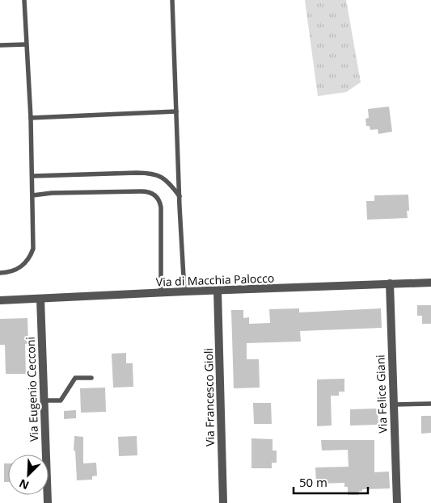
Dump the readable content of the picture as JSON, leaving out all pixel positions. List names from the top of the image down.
{
  "streets": {
    "street": [
      "Via di Macchia Palocco",
      "Via Eugenio Cecconi",
      "Via Felice Giani",
      "Via Francesco Gioli"
    ]
  },
  "crossings": [
    ["Via di Macchia Palocco", "Via Eugenio Cecconi"],
    ["Via di Macchia Palocco", "Via Felice Giani"],
    ["Via di Macchia Palocco", "Via Francesco Gioli"]
  ],
  "scale_bar": "50 m",
  "north": "bottom left"
}
